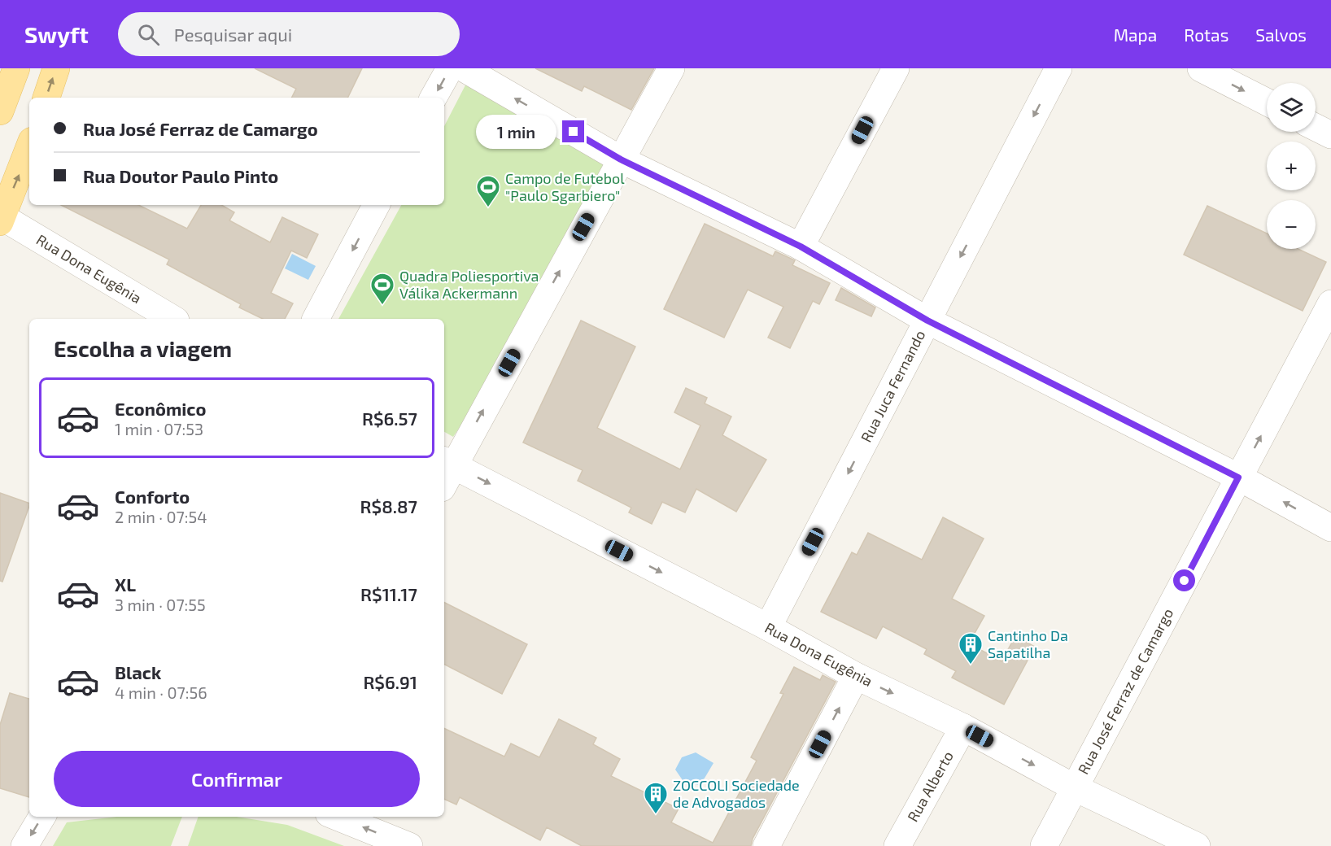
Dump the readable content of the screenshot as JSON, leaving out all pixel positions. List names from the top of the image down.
{
  "streets": {
    "street": [
      "Rua Dona Eugênia",
      "Rua Juca Fernando",
      "Rua José Ferraz de Camargo",
      "Rua Alberto"
    ]
  },
  "crossings": [
    ["Rua Dona Eugênia", "Rua Juca Fernando"],
    ["Rua Dona Eugênia", "Rua José Ferraz de Camargo"],
    ["Rua Dona Eugênia", "Rua Alberto"]
  ],
  "one_way": ["Rua Dona Eugênia"],
  "places": {
    "sports": ["Campo de Futebol \"Paulo Sgarbiero\"", "Quadra Poliesportiva Válika Ackermann"],
    "building": ["Cantinho Da Sapatilha", "ZOCCOLI Sociedade de Advogados"]
  },
  "page": {
    "header": "Swyft",
    "search": "Pesquisar aqui",
    "nav": ["Mapa", "Rotas", "Salvos"],
    "map_buttons": ["+", "−"],
    "banner": ["Rua José Ferraz de Camargo", "Rua Doutor Paulo Pinto"],
    "bubble": "1 min",
    "heading": "Escolha a viagem",
    "list": [
      {
        "name": "Econômico",
        "note": "1 min · 07:53",
        "value": "R$6.57"
      },
      {
        "name": "Conforto",
        "note": "2 min · 07:54",
        "value": "R$8.87"
      },
      {
        "name": "XL",
        "note": "3 min · 07:55",
        "value": "R$11.17"
      },
      {
        "name": "Black",
        "note": "4 min · 07:56",
        "value": "R$6.91"
      }
    ],
    "buttons": "Confirmar"
  }
}
